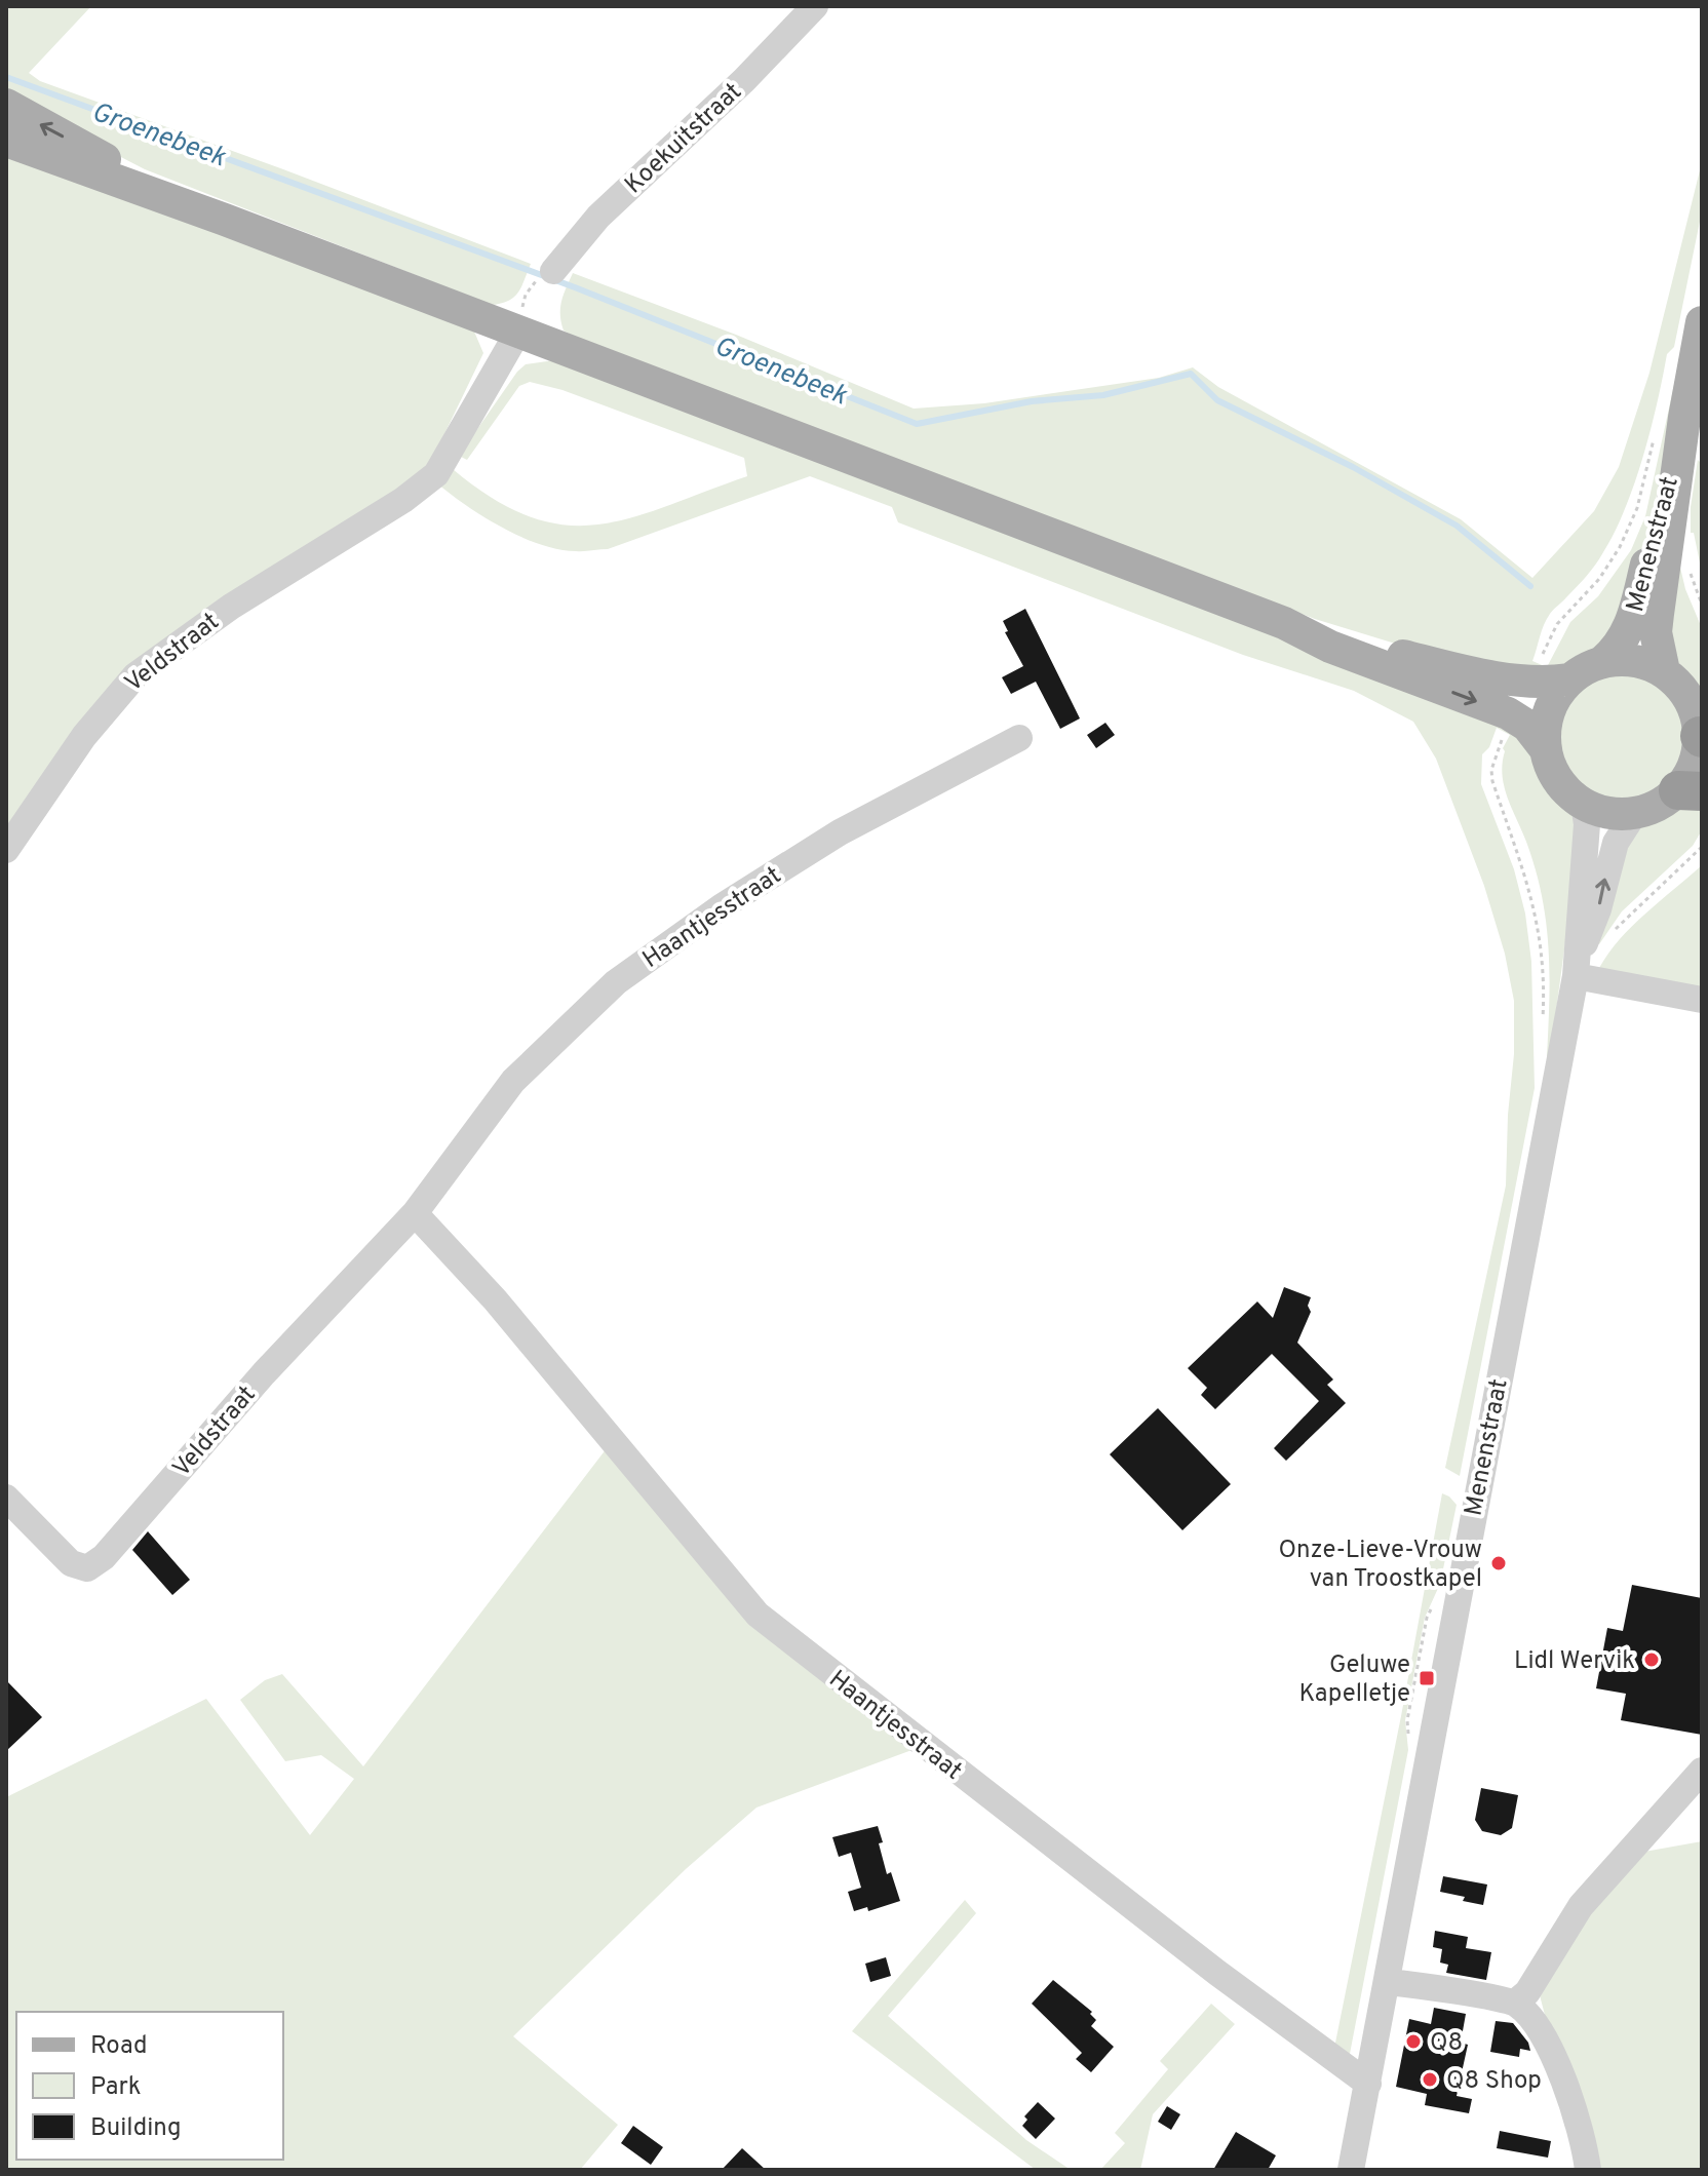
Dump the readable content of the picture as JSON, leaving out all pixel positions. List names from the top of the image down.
{
  "streets": {
    "main road": ["Menenstraat"],
    "street": ["Koekuitstraat", "Veldstraat", "Haantjesstraat"]
  },
  "crossings": [
    ["Menenstraat", "Haantjesstraat"],
    ["Veldstraat", "Haantjesstraat"]
  ],
  "water": ["Groenebeek"],
  "places": {
    "other": [
      "Onze-Lieve-Vrouw van Troostkapel",
      "Lidl Wervik",
      "Q8",
      "Q8 Shop"
    ],
    "transit": ["Geluwe Kapelletje"]
  },
  "legend": ["Road", "Park", "Building"]
}
